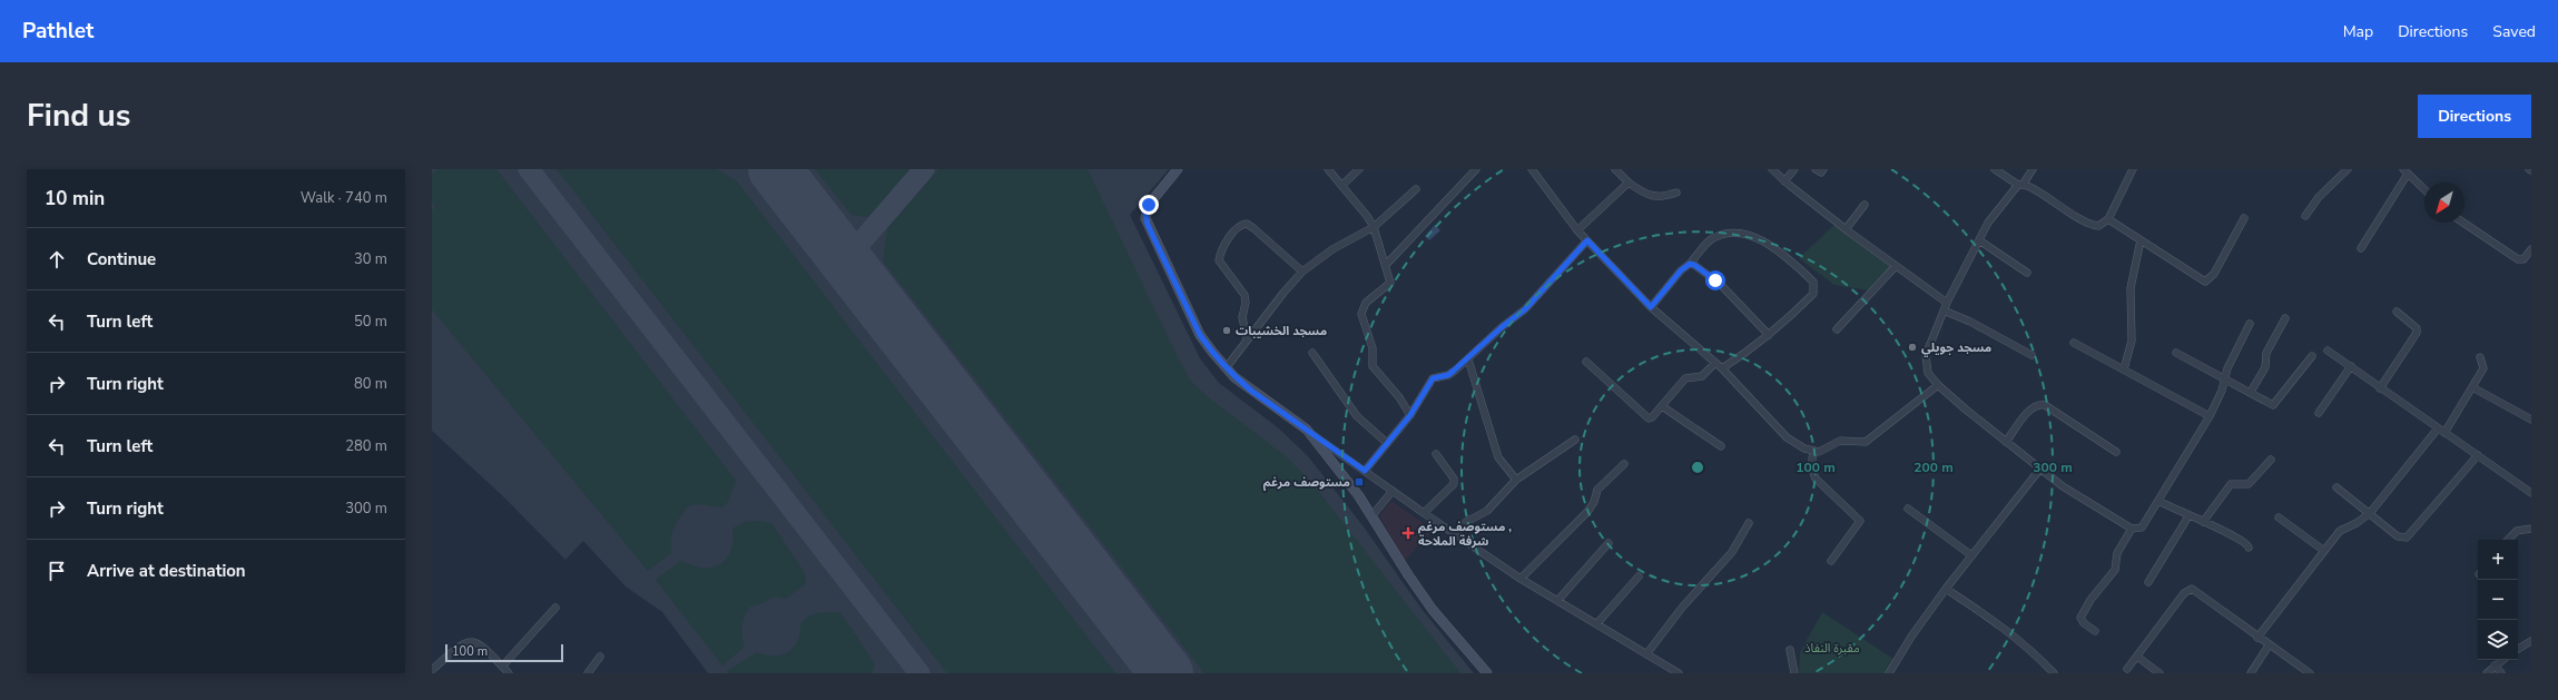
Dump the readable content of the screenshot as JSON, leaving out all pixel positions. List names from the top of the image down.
{
  "parks": ["مقبرة النفاذ"],
  "places": {
    "other": ["مسجد الخشيبات", "مسجد جويلي"],
    "transit": ["مستوصف مرغم"],
    "health": ["مستوصف مرغم , شرفة الملاحة"]
  },
  "scale_bar": "100 m",
  "north": "bottom left",
  "page": {
    "header": "Pathlet",
    "nav": ["Map", "Directions", "Saved"],
    "title": "Find us",
    "buttons": "Directions",
    "heading": ["10 min", "Walk · 740 m"],
    "list": [
      ["Continue", "30 m"],
      ["Turn left", "50 m"],
      ["Turn right", "80 m"],
      ["Turn left", "280 m"],
      ["Turn right", "300 m"],
      "Arrive at destination"
    ],
    "map_buttons": ["+", "−"],
    "scale": "100 m"
  },
  "rings": ["100 m", "200 m", "300 m"]
}
